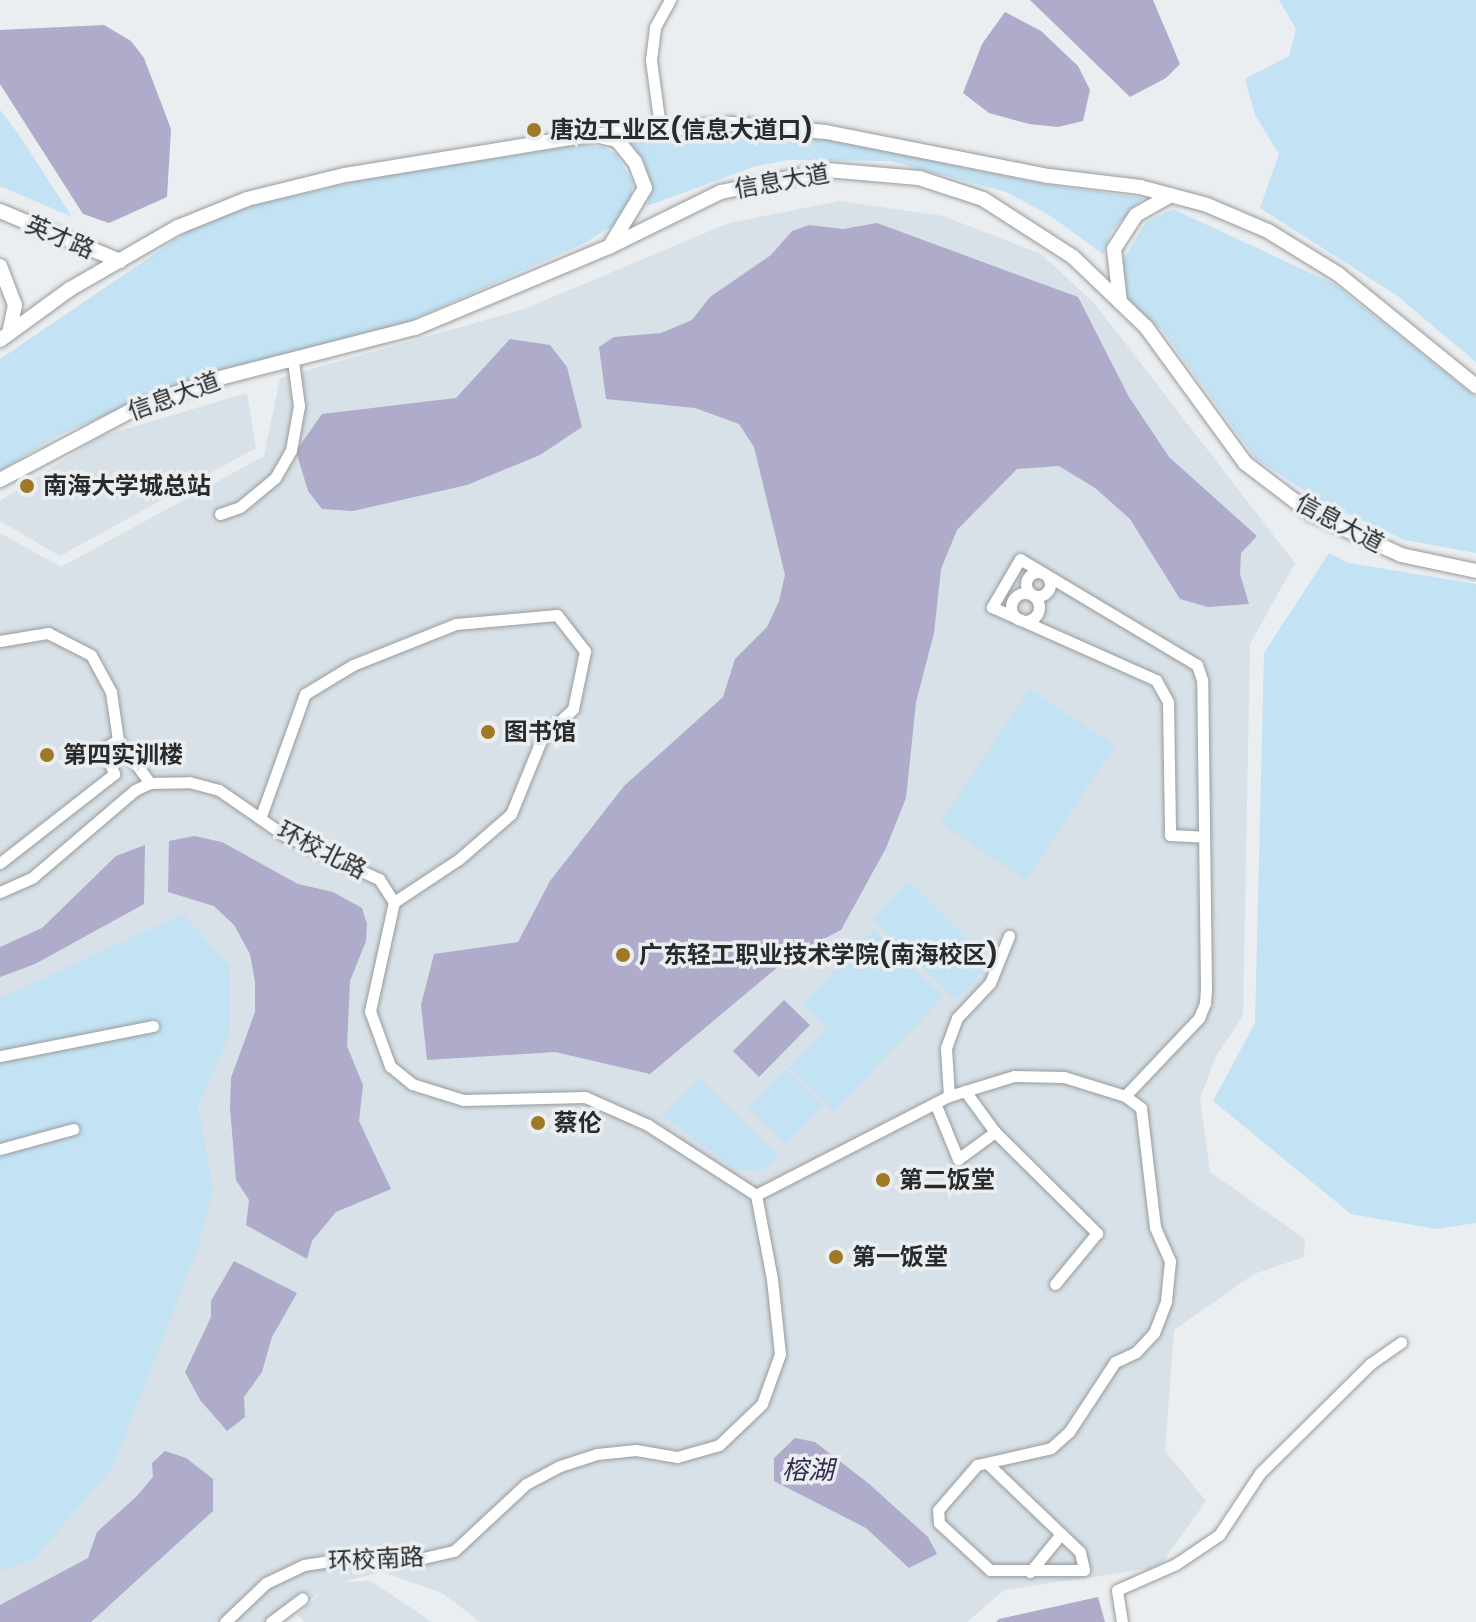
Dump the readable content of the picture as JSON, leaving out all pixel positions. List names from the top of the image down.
{
  "streets": {
    "main road": ["信息大道", "英才路"],
    "street": ["环校北路", "环校南路"]
  },
  "crossings": [
    ["信息大道", "英才路"]
  ],
  "water": ["榕湖"],
  "places": [
    "唐边工业区(信息大道口)",
    "南海大学城总站",
    "图书馆",
    "第四实训楼",
    "广东轻工职业技术学院(南海校区)",
    "蔡伦",
    "第二饭堂",
    "第一饭堂"
  ]
}
